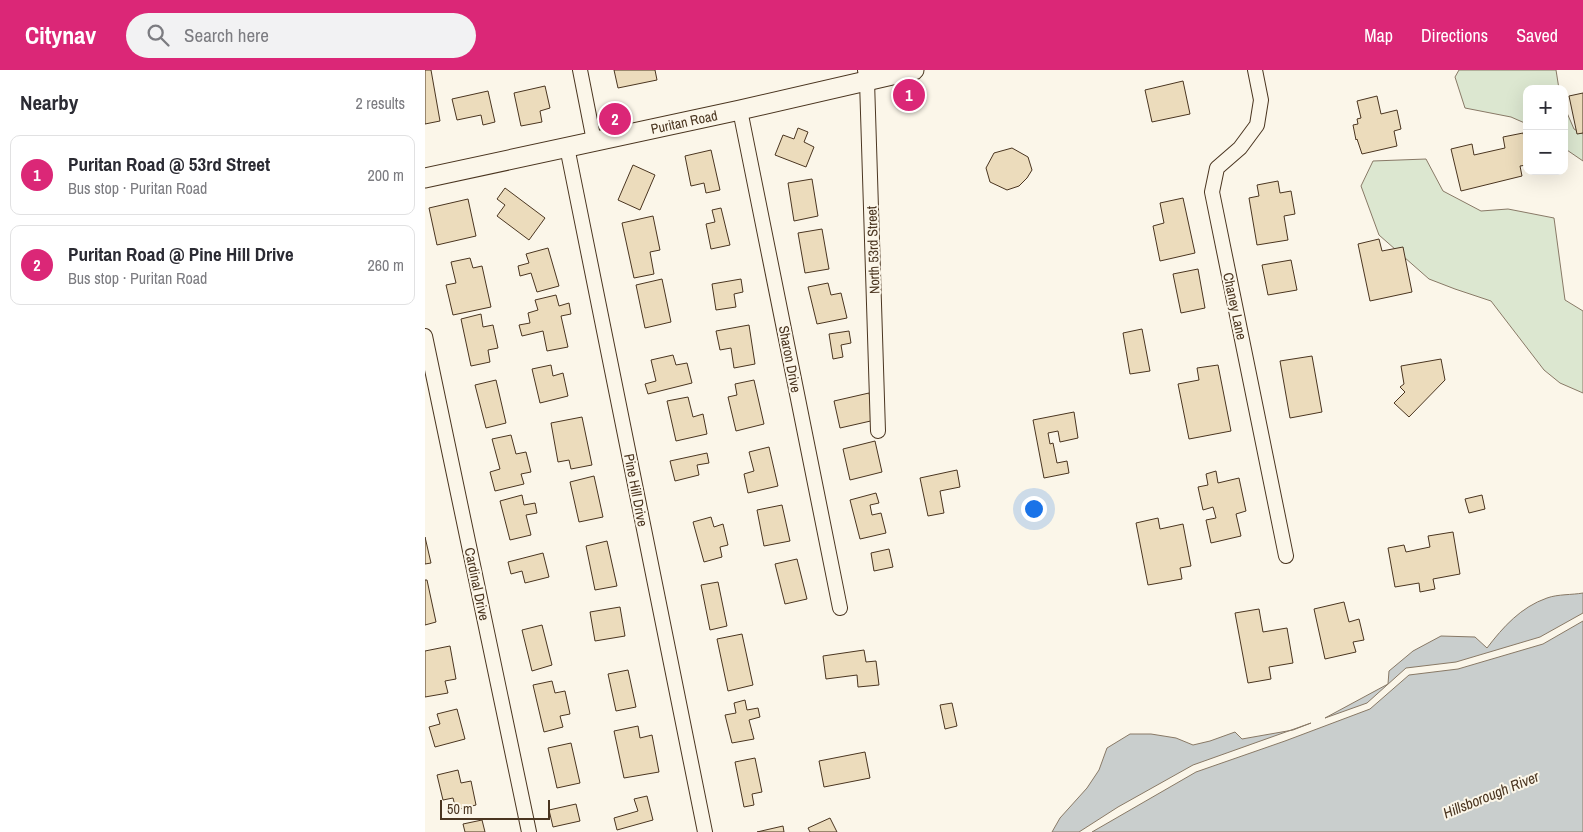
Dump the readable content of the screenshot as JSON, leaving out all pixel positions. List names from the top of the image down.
{
  "streets": {
    "street": [
      "Puritan Road",
      "North 53rd Street",
      "Chaney Lane",
      "Sharon Drive",
      "Pine Hill Drive",
      "Cardinal Drive"
    ]
  },
  "crossings": [
    ["Puritan Road", "North 53rd Street"],
    ["Puritan Road", "Sharon Drive"],
    ["Puritan Road", "Pine Hill Drive"]
  ],
  "water": ["Hillsborough River"],
  "scale_bar": "50 m",
  "page": {
    "header": "Citynav",
    "search": "Search here",
    "nav": ["Map", "Directions", "Saved"],
    "heading": ["Nearby", "2 results"],
    "pins": ["1", "2"],
    "map_buttons": ["+", "−"],
    "list": [
      {
        "mark": "1",
        "name": "Puritan Road @ 53rd Street",
        "note": "Bus stop · Puritan Road",
        "value": "200 m"
      },
      {
        "mark": "2",
        "name": "Puritan Road @ Pine Hill Drive",
        "note": "Bus stop · Puritan Road",
        "value": "260 m"
      }
    ],
    "scale": "50 m"
  }
}
